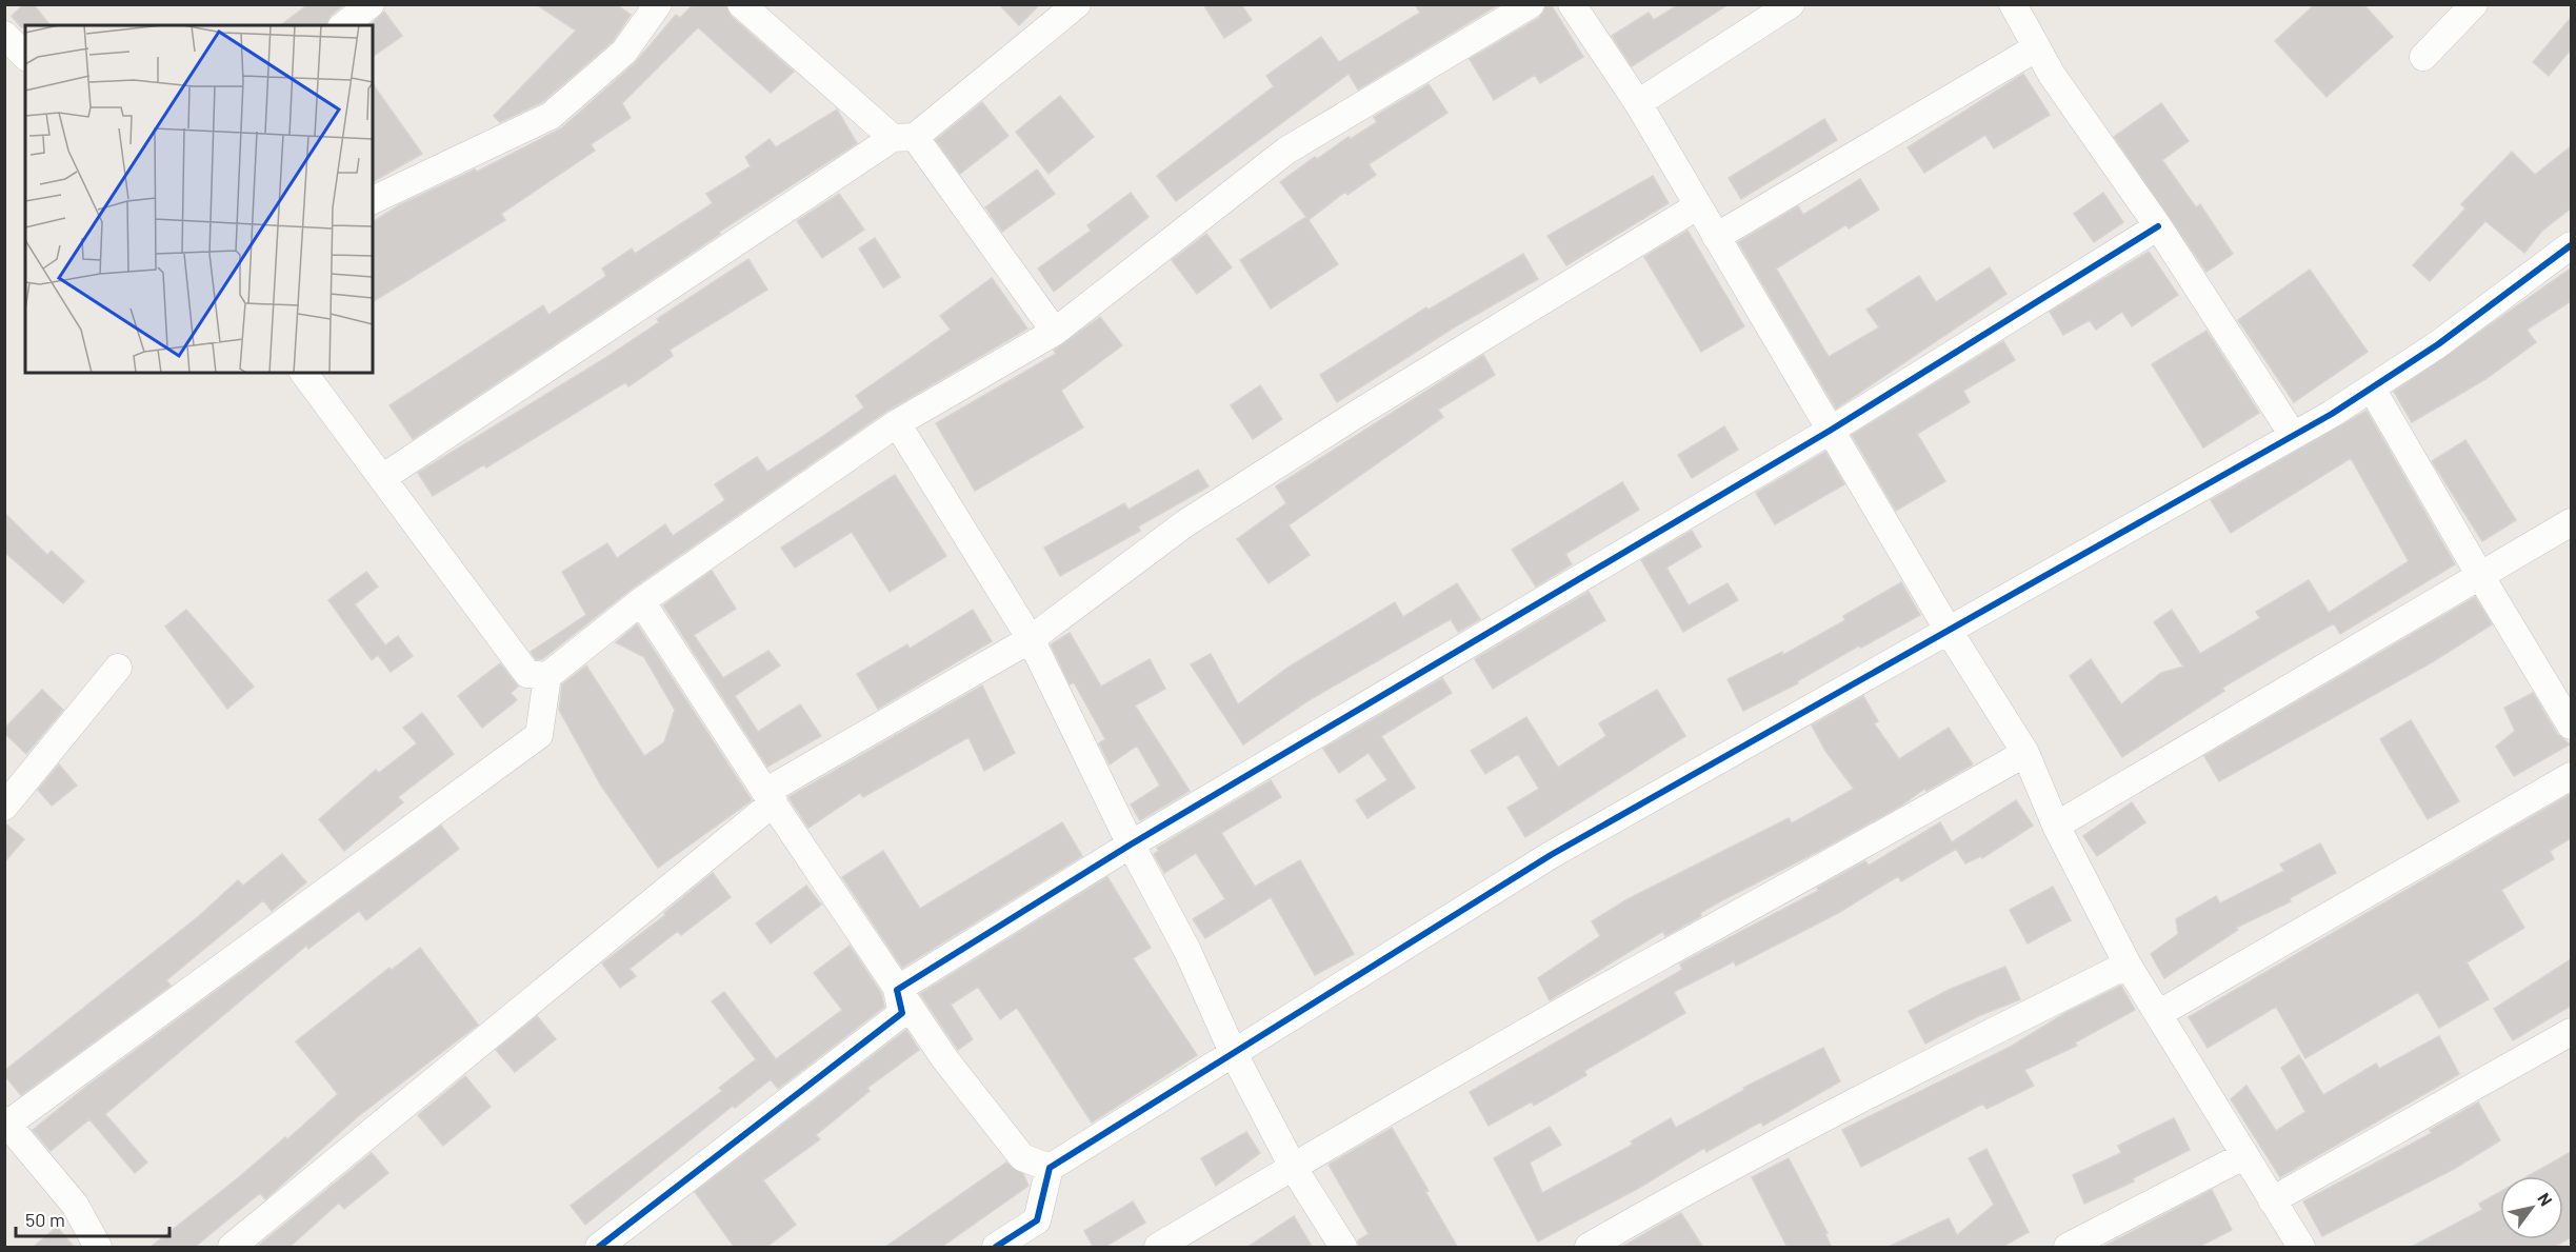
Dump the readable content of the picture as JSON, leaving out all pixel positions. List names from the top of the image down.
{
  "scale_bar": "50 m",
  "north": "top right"
}
